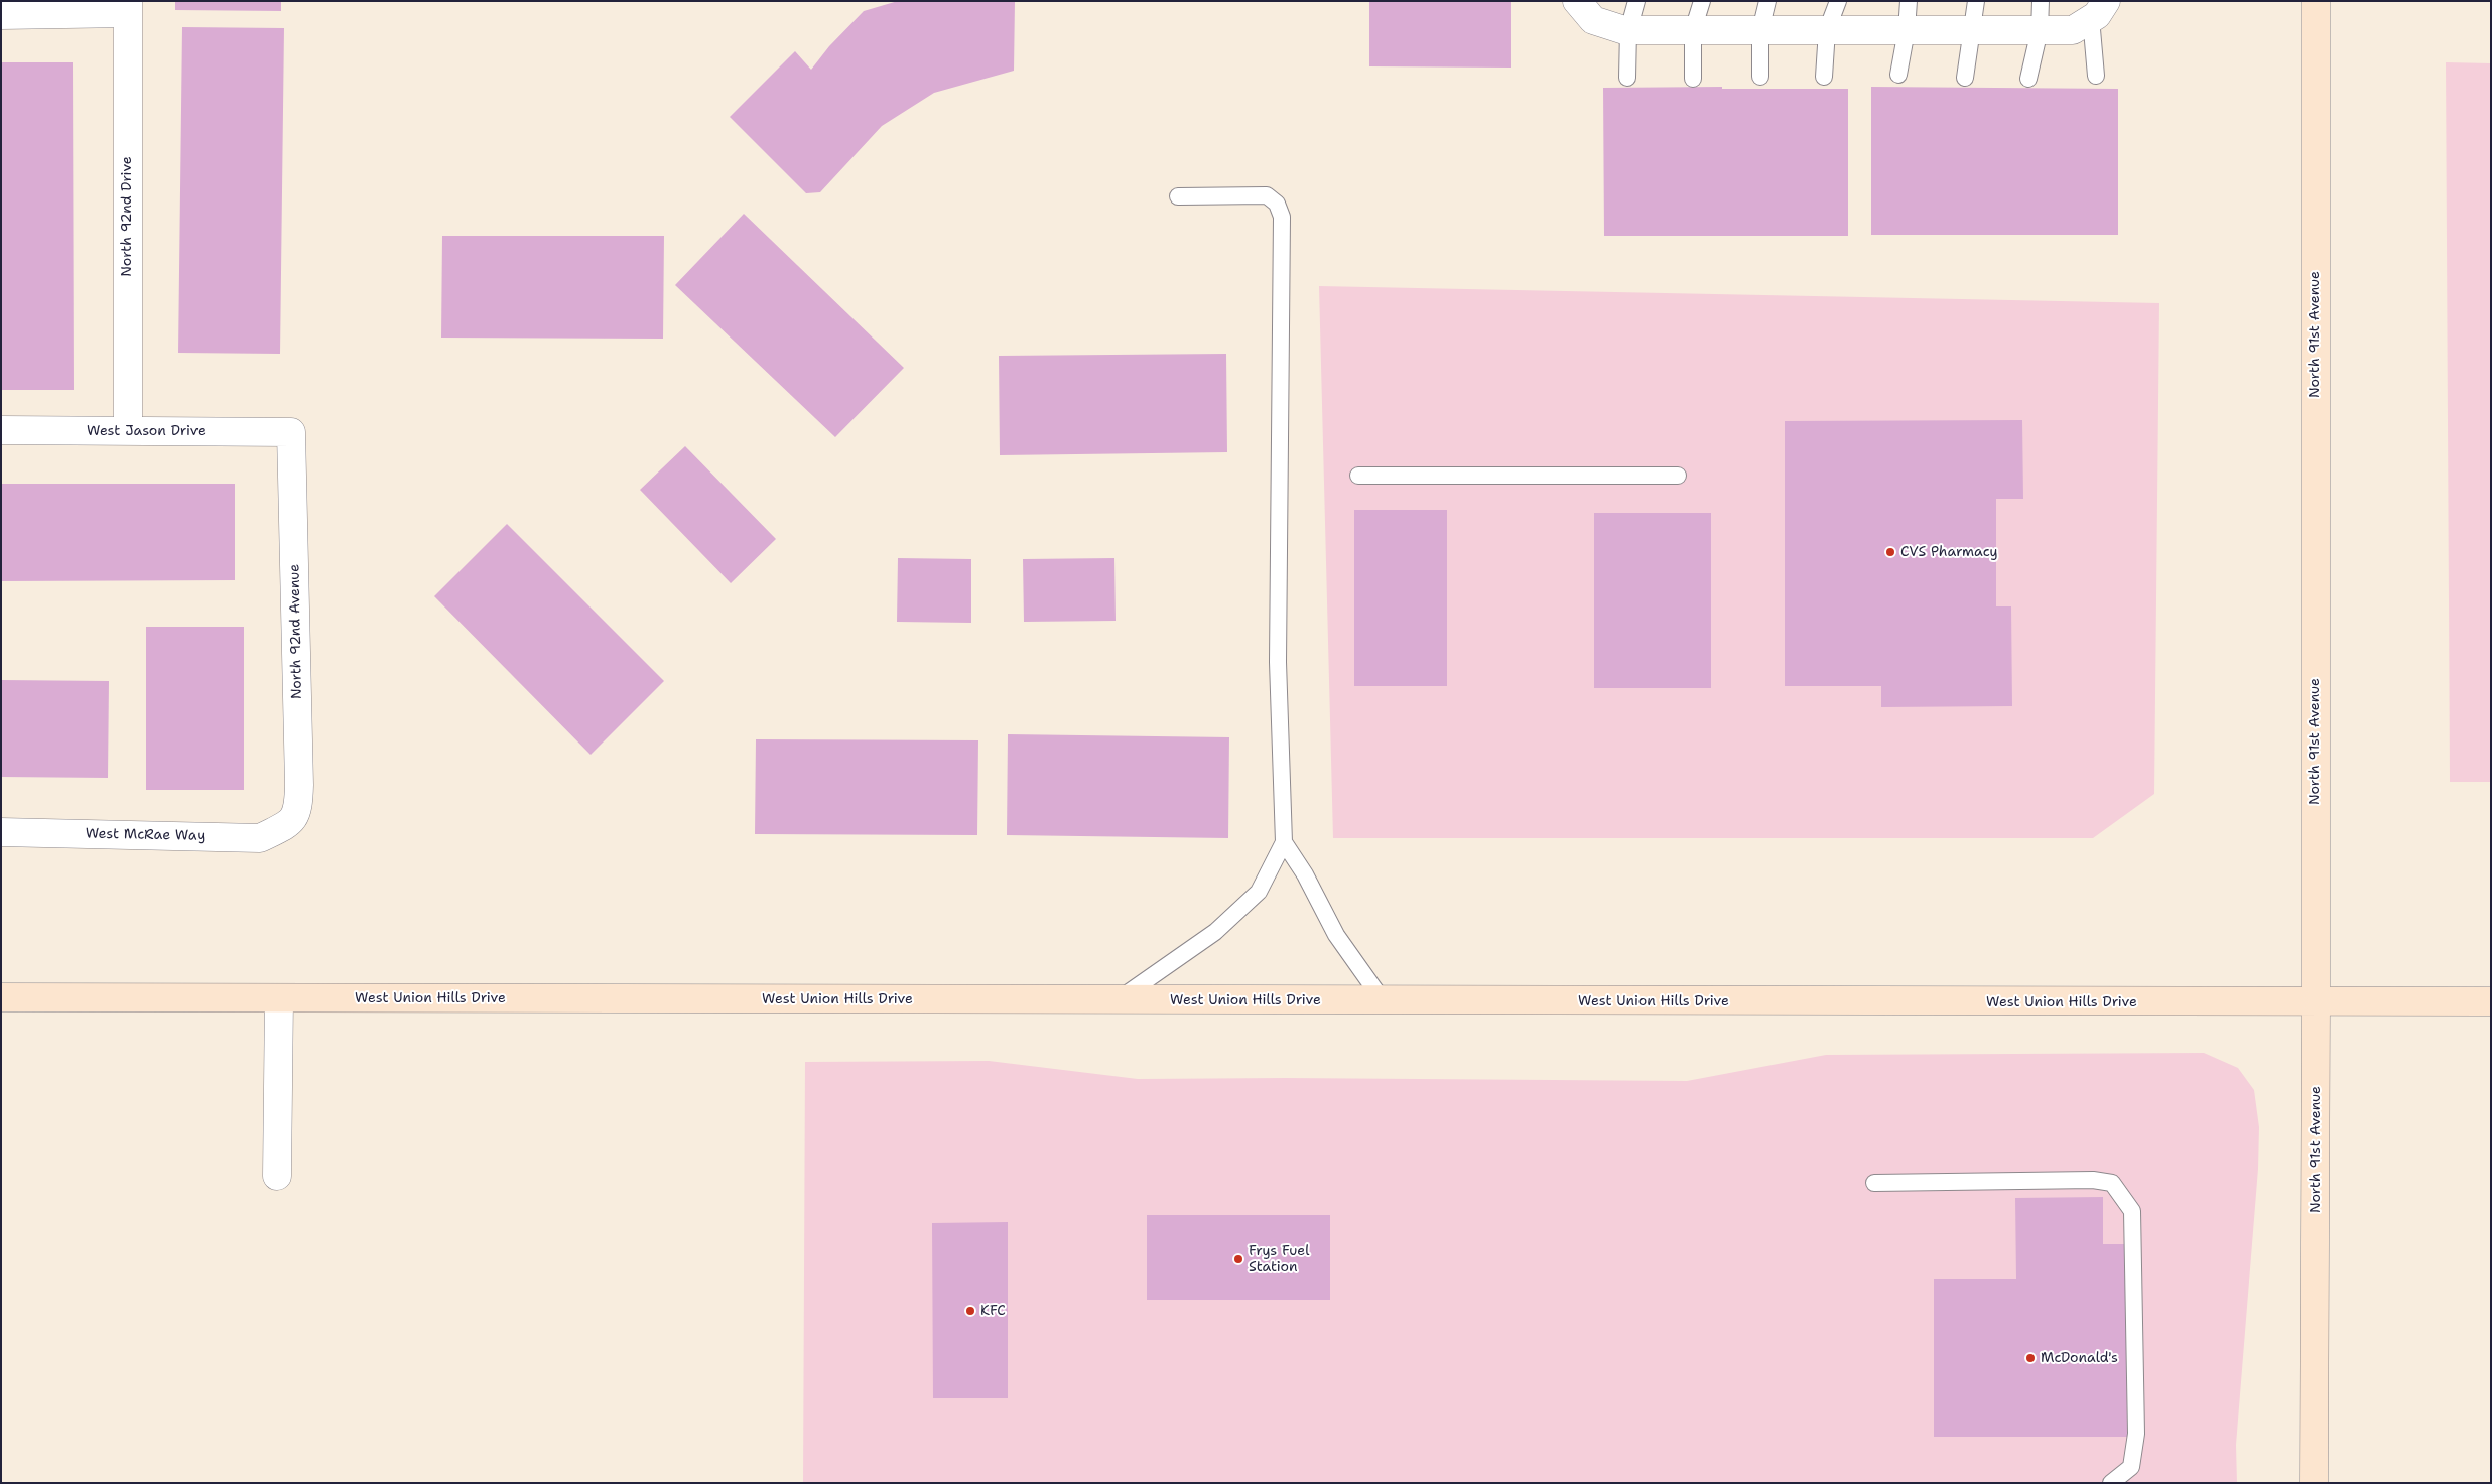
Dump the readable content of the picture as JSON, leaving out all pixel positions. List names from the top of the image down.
{
  "streets": {
    "main road": ["North 91st Avenue", "West Union Hills Drive"],
    "street": [
      "North 92nd Drive",
      "West Jason Drive",
      "North 92nd Avenue",
      "West McRae Way"
    ]
  },
  "crossings": [
    ["North 92nd Drive", "West Jason Drive"],
    ["North 91st Avenue", "West Union Hills Drive"],
    ["West Jason Drive", "North 92nd Avenue"],
    ["North 92nd Avenue", "West McRae Way"]
  ],
  "places": [
    "CVS Pharmacy",
    "Frys Fuel Station",
    "KFC",
    "McDonald's"
  ]
}
